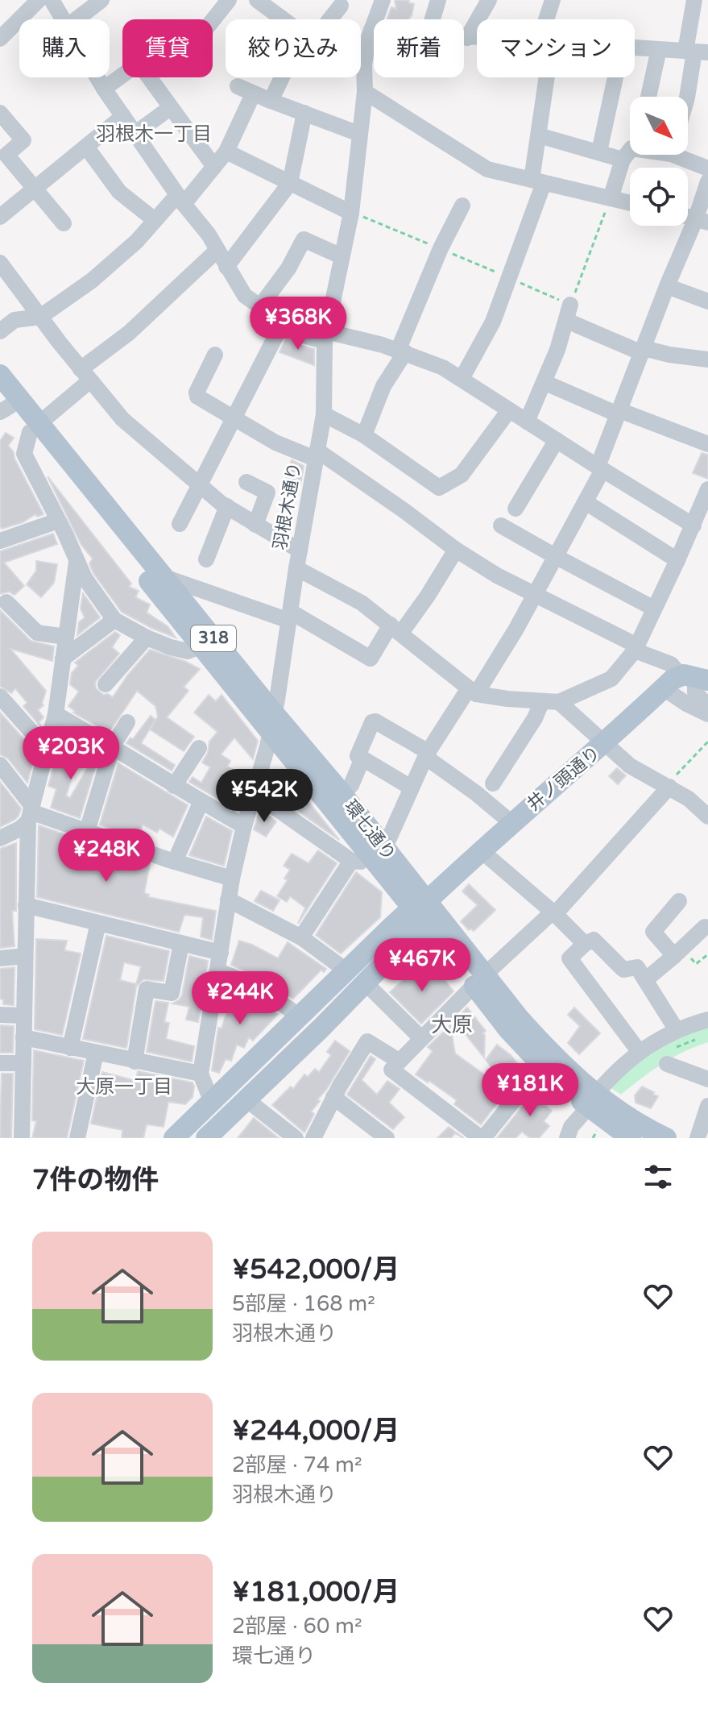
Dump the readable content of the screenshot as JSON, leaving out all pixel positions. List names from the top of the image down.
{
  "streets": {
    "main road": ["318", "井ノ頭通り", "環七通り"],
    "street": ["羽根木通り"]
  },
  "crossings": [
    ["羽根木通り", "環七通り"],
    ["井ノ頭通り", "環七通り"]
  ],
  "districts": ["羽根木一丁目", "大原", "大原一丁目"],
  "north": "bottom right",
  "page": {
    "chip": [
      "購入",
      "賃貸",
      "絞り込み",
      "新着",
      "マンション"
    ],
    "price": [
      "¥368K",
      "¥203K",
      "¥542K",
      "¥248K",
      "¥467K",
      "¥244K",
      "¥181K"
    ],
    "heading": "7件の物件",
    "list": [
      {
        "name": "¥542,000/月",
        "note": "5部屋 · 168 m² · 羽根木通り"
      },
      {
        "name": "¥244,000/月",
        "note": "2部屋 · 74 m² · 羽根木通り"
      },
      {
        "name": "¥181,000/月",
        "note": "2部屋 · 60 m² · 環七通り"
      }
    ]
  }
}
